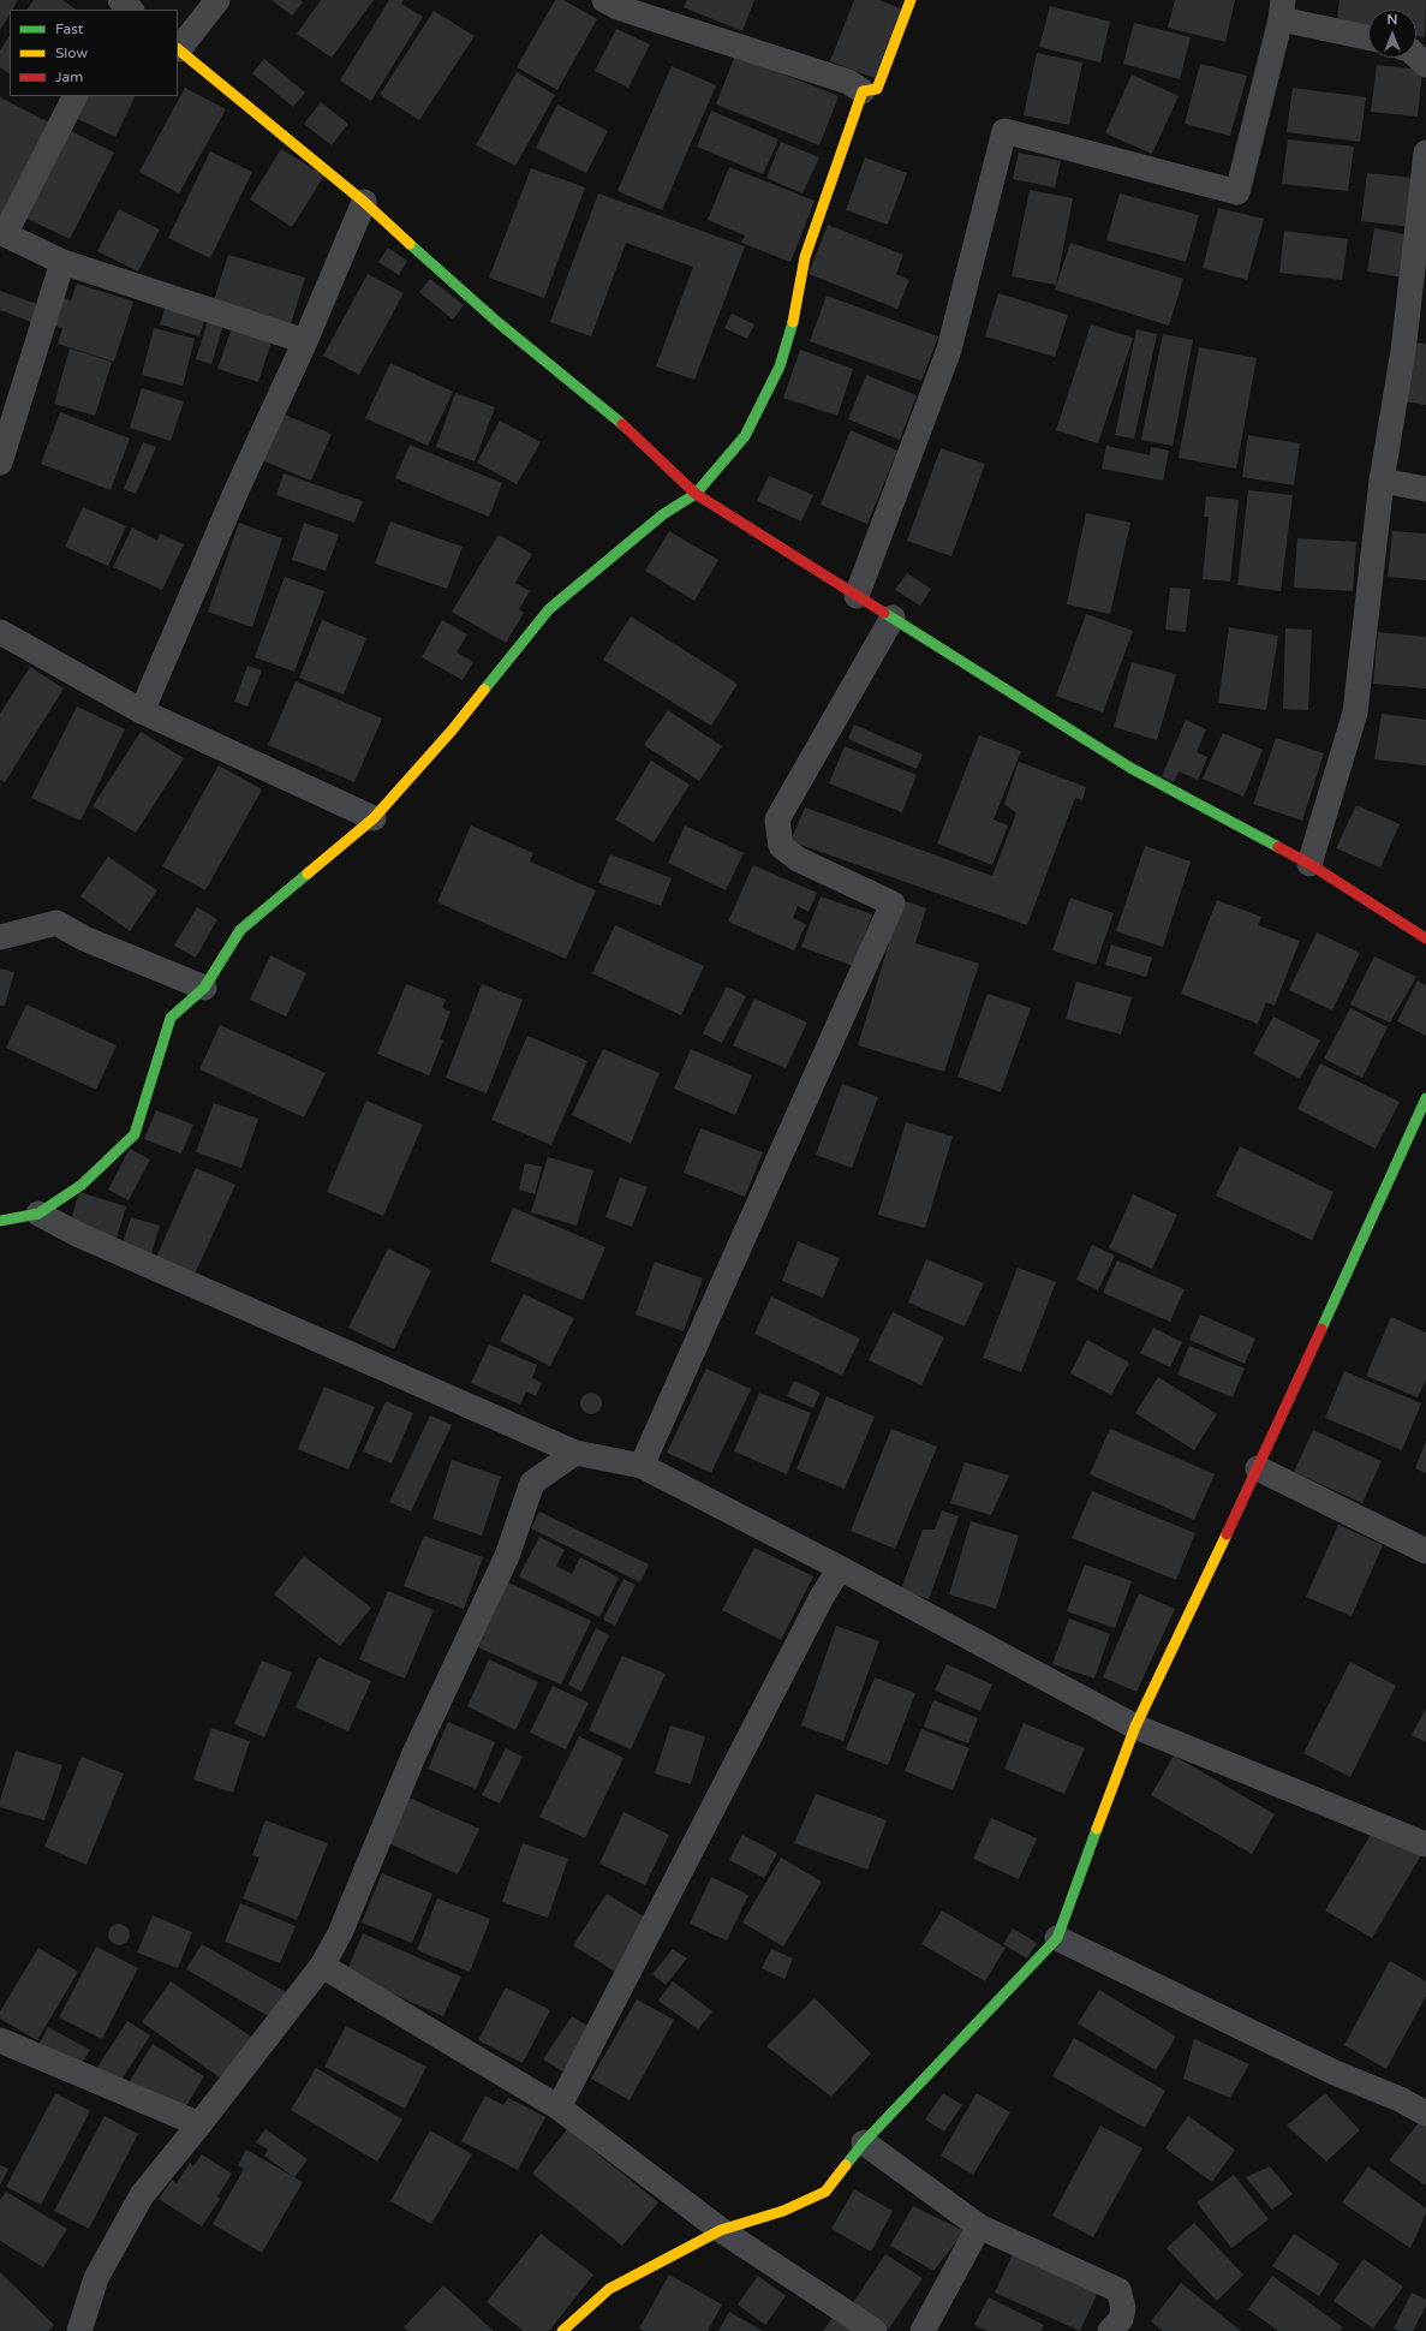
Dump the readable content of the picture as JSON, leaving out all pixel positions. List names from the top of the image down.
{
  "legend": ["Fast", "Slow", "Jam"],
  "north": "top"
}
